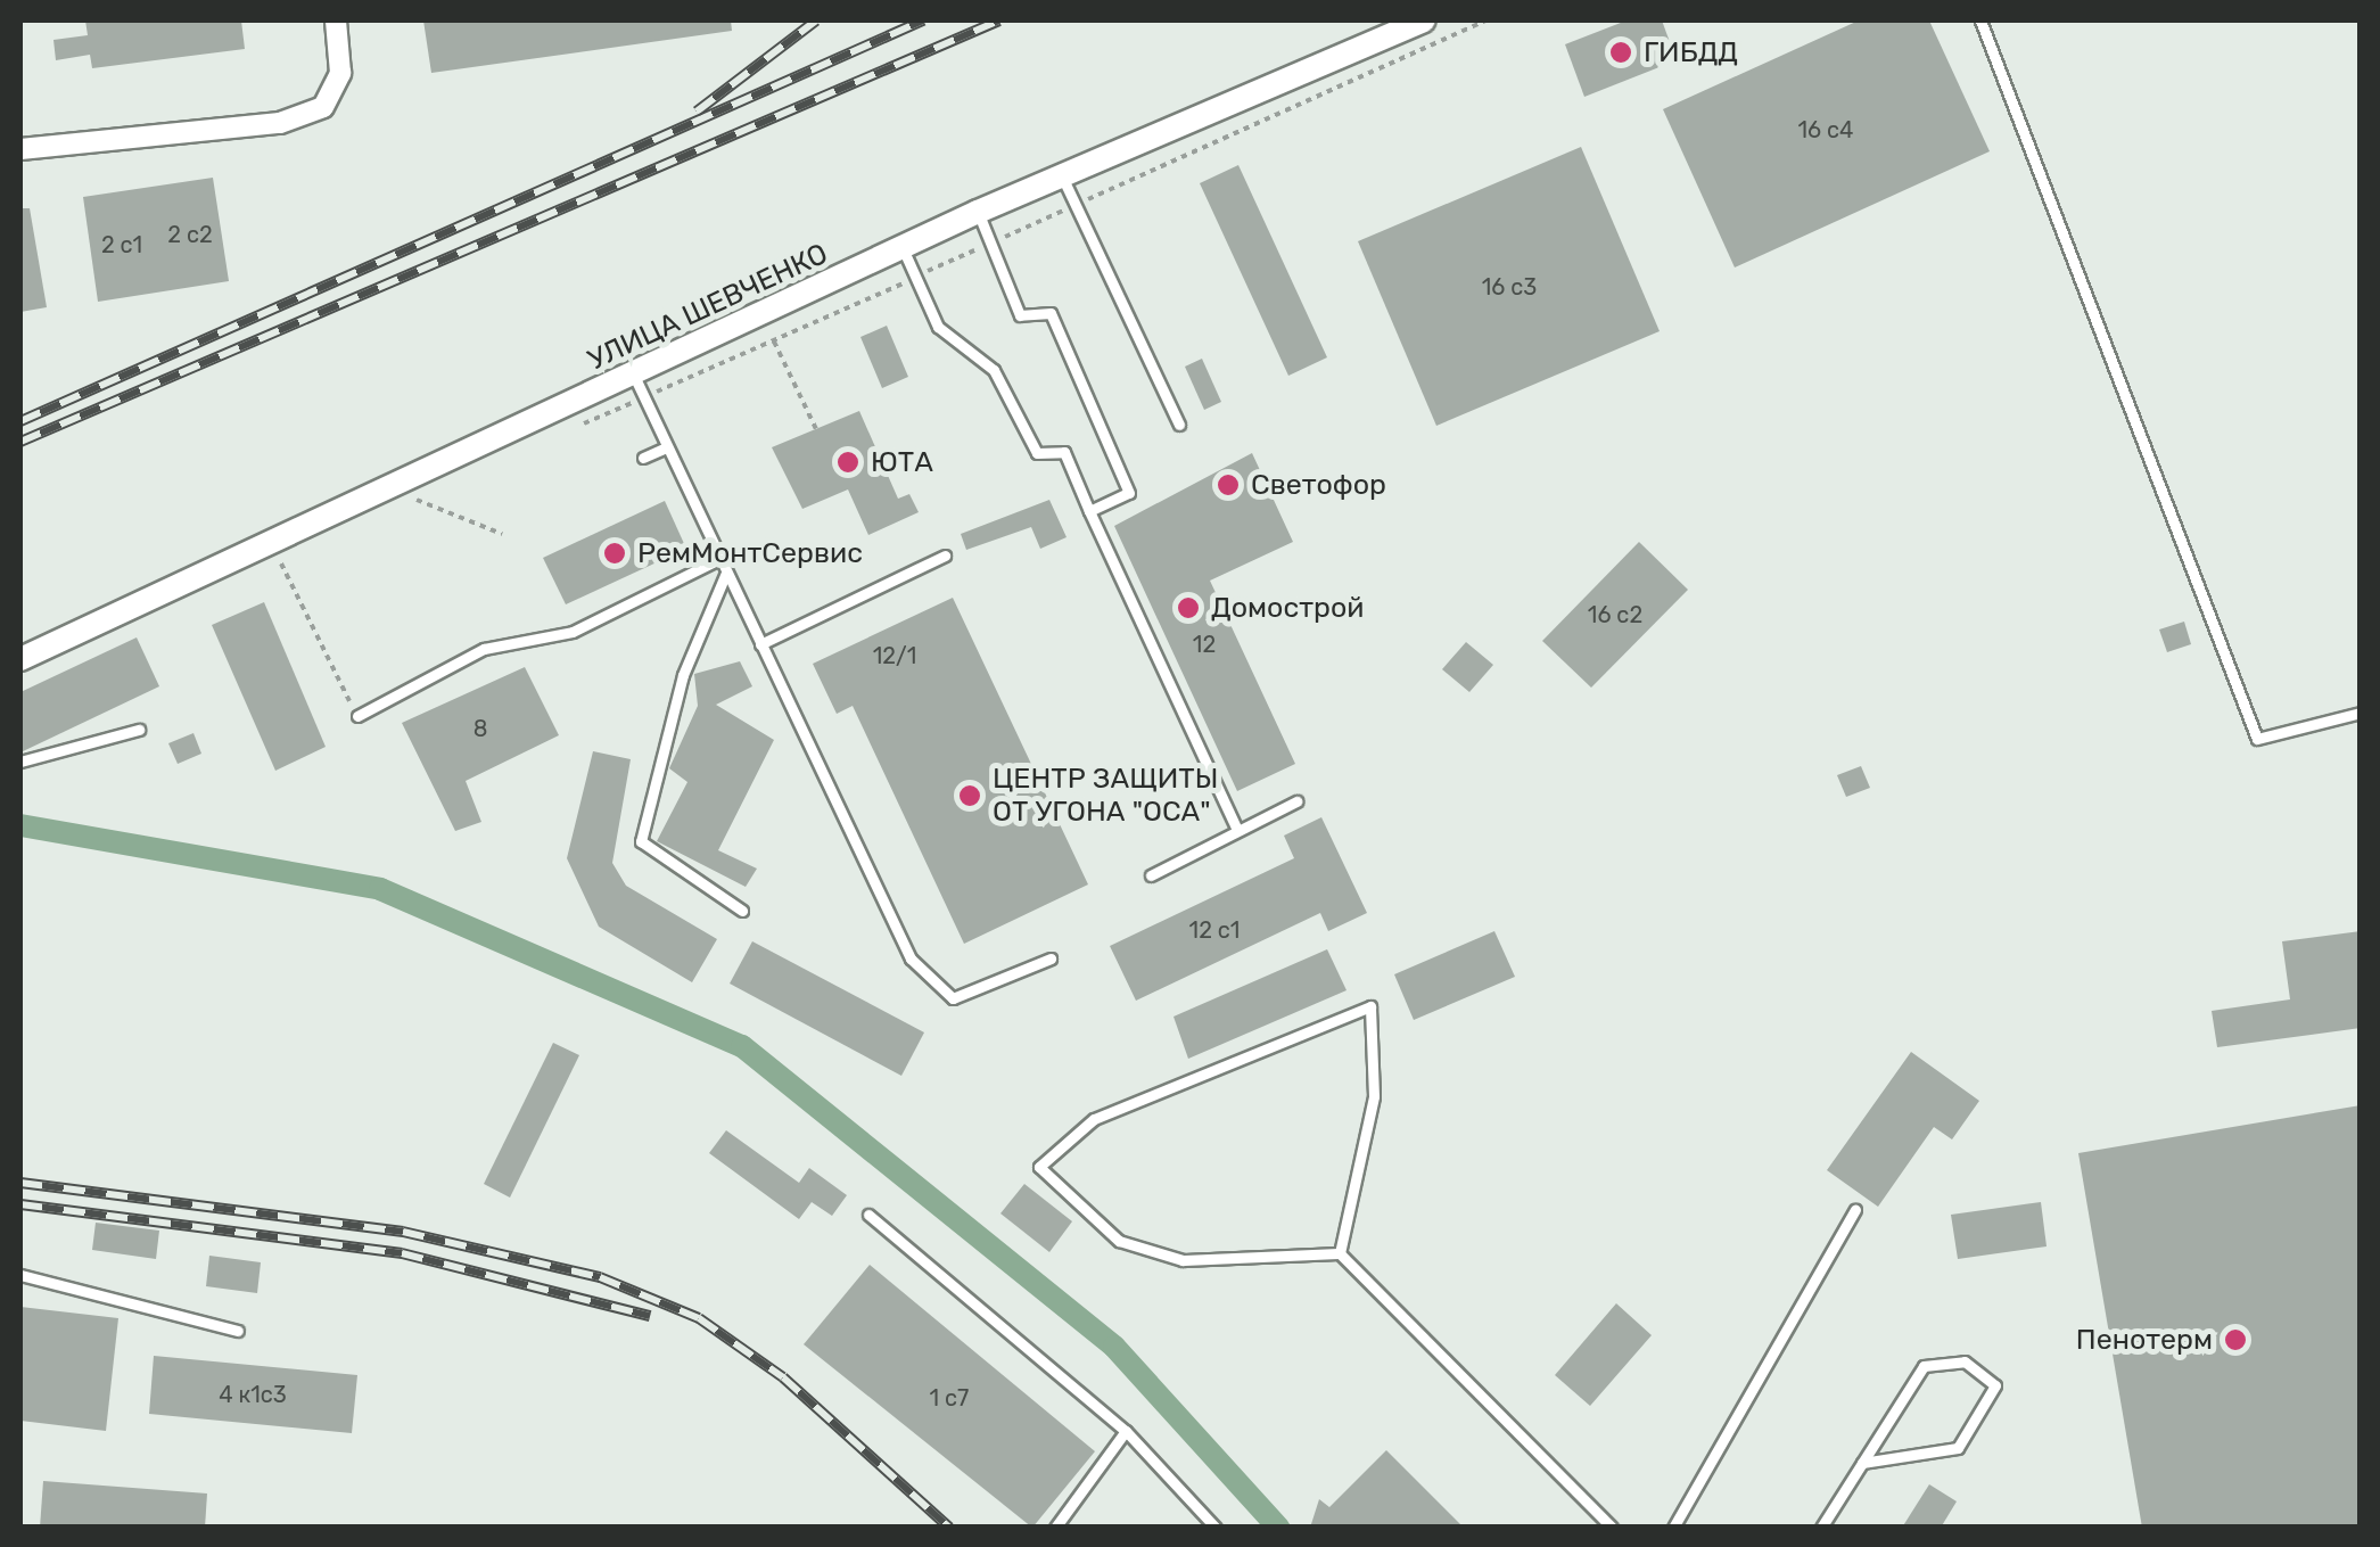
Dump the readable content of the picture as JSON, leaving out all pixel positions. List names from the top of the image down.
{
  "streets": {
    "street": ["УЛИЦА ШЕВЧЕНКО"]
  },
  "places": [
    "ГИБДД",
    "ЮТА",
    "Светофор",
    "РемМонтСервис",
    "Домострой",
    "ЦЕНТР ЗАЩИТЫ ОТ УГОНА \"ОСА\"",
    "Пенотерм"
  ],
  "house_numbers": [
    "16 с4",
    "2 с2",
    "2 с1",
    "16 с3",
    "16 с2",
    "12",
    "12/1",
    "8",
    "12 с1",
    "4 к1с3",
    "1 с7"
  ]
}
